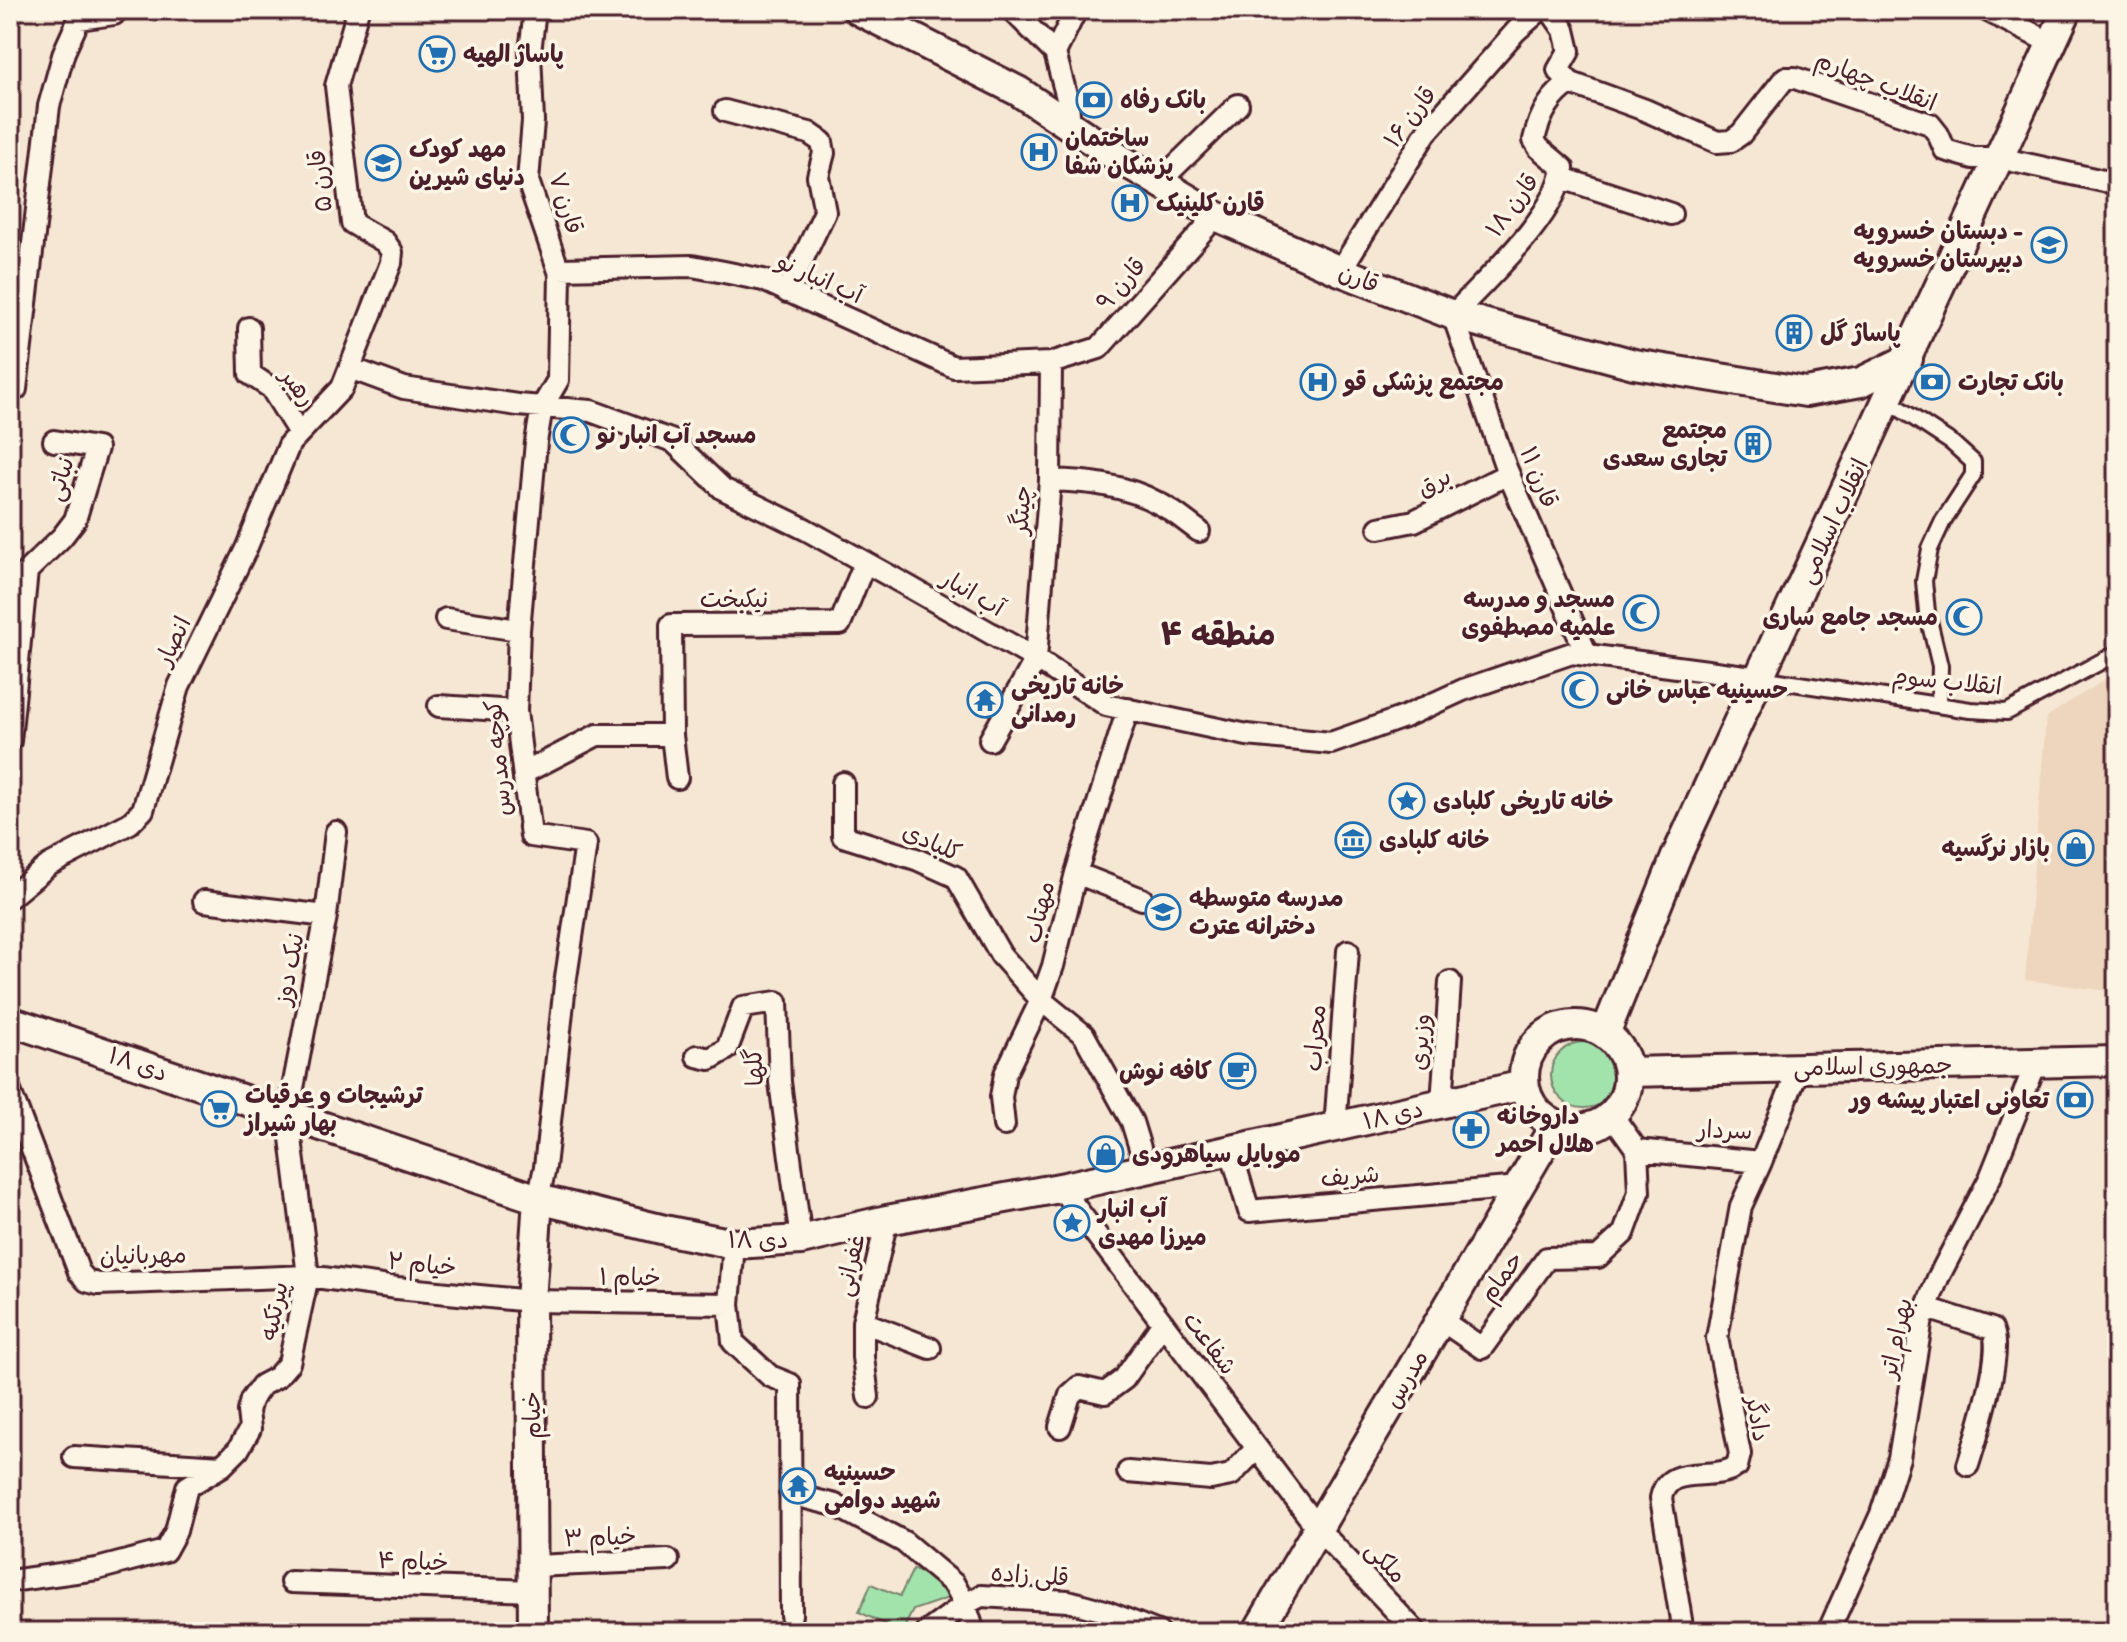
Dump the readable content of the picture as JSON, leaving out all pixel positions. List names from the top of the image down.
{
  "streets": {
    "main road": [
      "قارن",
      "انقلاب اسلامی",
      "۱۸ دی",
      "جمهوری اسلامی",
      "مدرس",
      "خیام"
    ],
    "street": [
      "انقلاب چهارم",
      "قارن ۱۶",
      "قارن ۵",
      "قارن ٧",
      "قارن ۱۸",
      "آب انبار نو",
      "قارن ٩",
      "رهبر",
      "قارن ۱۱",
      "نباتی",
      "برق",
      "چیتگر",
      "آب انبار",
      "نیکبخت",
      "انصار",
      "انقلاب سوم",
      "کوچه مدرس",
      "کلبادی",
      "مهتاب",
      "نیک دوز",
      "محراب",
      "وزیری",
      "گلها",
      "سردار",
      "شریف",
      "مهربانیان",
      "خیام ۲",
      "غفرانی",
      "خیام ۱",
      "حمام",
      "پیرتکیه",
      "بهرام اتر",
      "شفاعت",
      "دادگر",
      "خیام ۳",
      "خیام ۴",
      "ملکی",
      "قلی زاده"
    ]
  },
  "crossings": [
    ["انقلاب چهارم", "قارن ۱۸"],
    ["انقلاب چهارم", "انقلاب اسلامی"],
    ["قارن ۱۶", "قارن"],
    ["قارن ۵", "آب انبار"],
    ["قارن ۵", "انصار"],
    ["قارن ٧", "آب انبار نو"],
    ["قارن ٧", "آب انبار"],
    ["قارن ٧", "کوچه مدرس"],
    ["قارن ۱۸", "قارن"],
    ["قارن ۱۸", "قارن ۱۱"],
    ["آب انبار نو", "قارن ٩"],
    ["آب انبار نو", "چیتگر"],
    ["قارن", "قارن ٩"],
    ["قارن", "قارن ۱۱"],
    ["قارن", "انقلاب اسلامی"],
    ["قارن ٩", "چیتگر"],
    ["رهبر", "انصار"],
    ["قارن ۱۱", "برق"],
    ["قارن ۱۱", "آب انبار"],
    ["چیتگر", "آب انبار"],
    ["انقلاب اسلامی", "آب انبار"],
    ["انقلاب اسلامی", "انقلاب سوم"],
    ["انقلاب اسلامی", "۱۸ دی"],
    ["انقلاب اسلامی", "جمهوری اسلامی"],
    ["انقلاب اسلامی", "مدرس"],
    ["آب انبار", "نیکبخت"],
    ["آب انبار", "انصار"],
    ["آب انبار", "انقلاب سوم"],
    ["آب انبار", "کوچه مدرس"],
    ["آب انبار", "مهتاب"],
    ["کوچه مدرس", "۱۸ دی"],
    ["کوچه مدرس", "خیام"],
    ["کلبادی", "مهتاب"],
    ["نیک دوز", "۱۸ دی"],
    ["نیک دوز", "پیرتکیه"],
    ["محراب", "۱۸ دی"],
    ["وزیری", "۱۸ دی"],
    ["۱۸ دی", "جمهوری اسلامی"],
    ["۱۸ دی", "گلها"],
    ["۱۸ دی", "شریف"],
    ["۱۸ دی", "غفرانی"],
    ["۱۸ دی", "پیرتکیه"],
    ["۱۸ دی", "شفاعت"],
    ["۱۸ دی", "مدرس"],
    ["۱۸ دی", "خیام"],
    ["جمهوری اسلامی", "سردار"],
    ["جمهوری اسلامی", "بهرام اتر"],
    ["جمهوری اسلامی", "مدرس"],
    ["سردار", "حمام"],
    ["سردار", "دادگر"],
    ["شریف", "مدرس"],
    ["مهربانیان", "خیام ۲"],
    ["مهربانیان", "پیرتکیه"],
    ["خیام ۲", "خیام ۱"],
    ["خیام ۲", "پیرتکیه"],
    ["خیام ۲", "خیام"],
    ["خیام ۱", "خیام"],
    ["حمام", "مدرس"],
    ["شفاعت", "مدرس"],
    ["شفاعت", "ملکی"],
    ["مدرس", "ملکی"],
    ["خیام", "خیام ۳"],
    ["خیام", "خیام ۴"],
    ["خیام ۳", "خیام ۴"]
  ],
  "districts": ["منطقه ۴"],
  "places": {
    "supermarket": ["پاساژ الهیه", "ترشیجات و عرقیات بهار شیراز"],
    "bank": ["بانک رفاه", "بانک تجارت", "تعاونی اعتبار پیشه ور"],
    "hospital": ["ساختمان پزشکان شفا", "قارن کلینیک", "مجتمع پزشکی قو"],
    "school or university": ["مهد کودک دنیای شیرین", "دبستان خسرویه - دبیرستان خسرویه", "مدرسه متوسطه دخترانه عترت"],
    "building": ["پاساژ گل", "مجتمع تجاری سعدی"],
    "mosque": [
      "مسجد آب انبار نو",
      "مسجد و مدرسه علمیه مصطفوی",
      "مسجد جامع ساری",
      "حسینیه عباس خانی"
    ],
    "temple": ["خانه تاریخی رمدانی", "حسینیه شهید دوامی"],
    "place": ["خانه تاریخی کلبادی", "آب انبار میرزا مهدی"],
    "museum": ["خانه کلبادی"],
    "shop": ["بازار نرگسیه", "موبایل سیاهرودی"],
    "cafe": ["کافه نوش"],
    "pharmacy": ["داروخانه هلال احمر"]
  }
}
